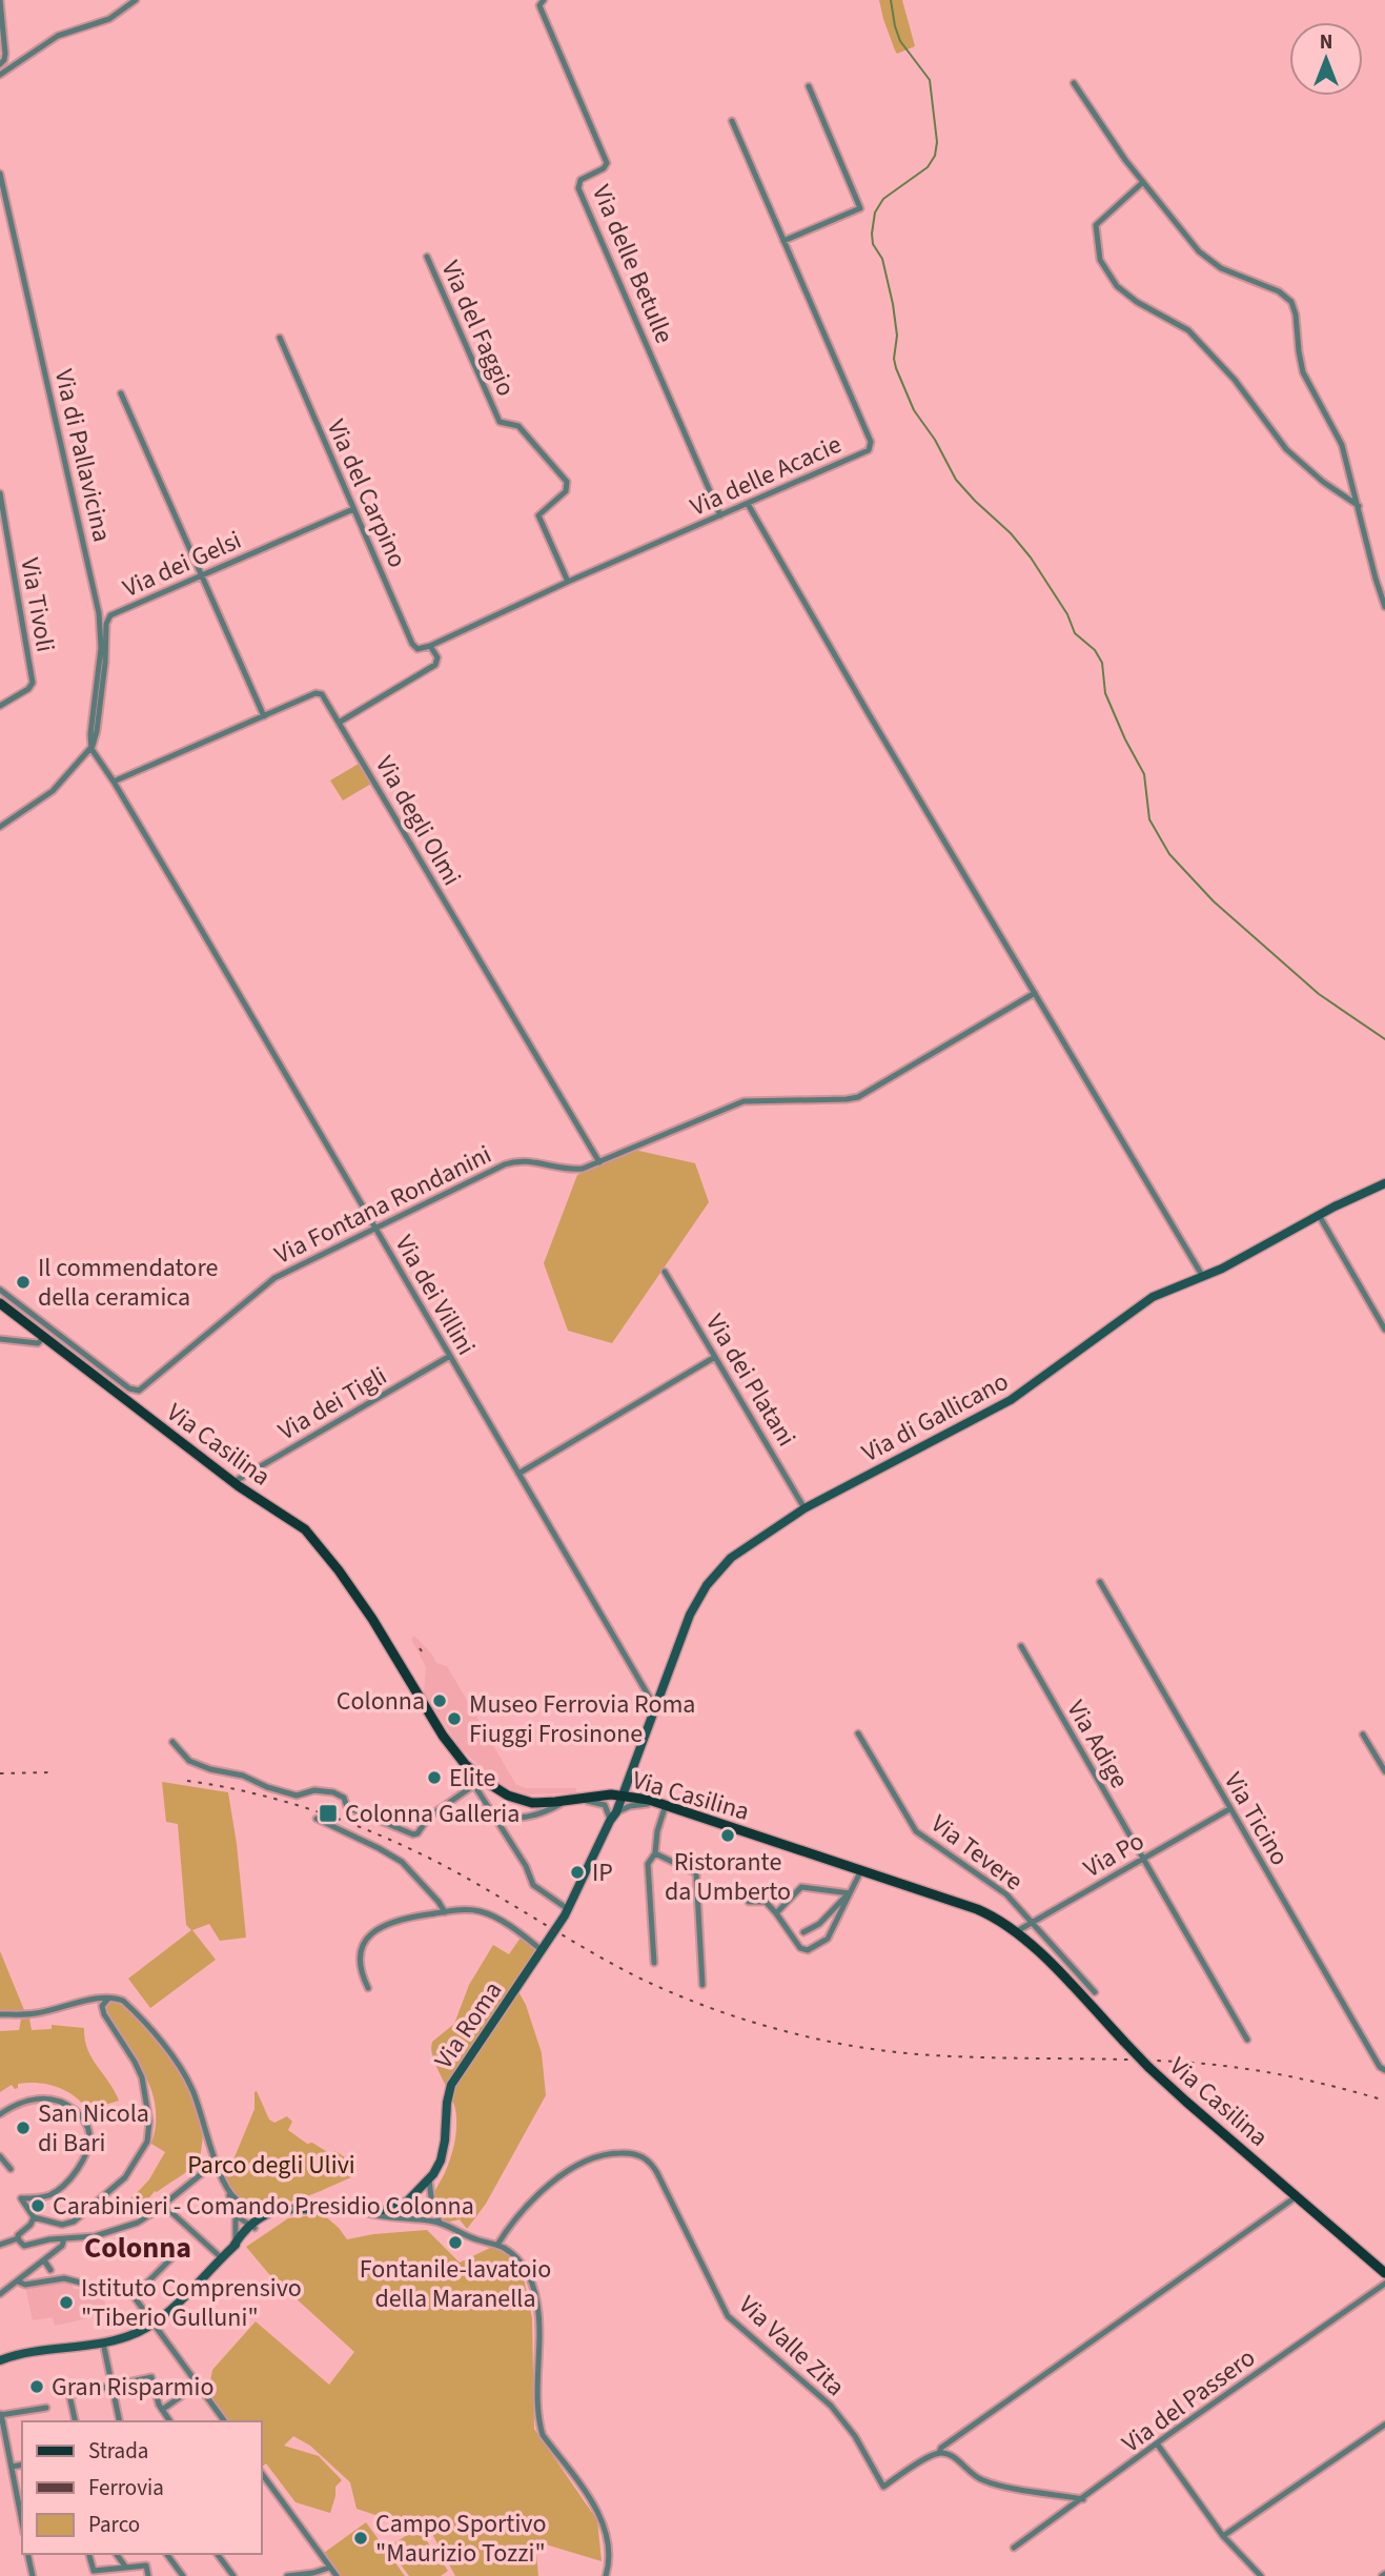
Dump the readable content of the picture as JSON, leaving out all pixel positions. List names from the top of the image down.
{
  "streets": {
    "main road": ["Via Casilina"],
    "street": [
      "Via delle Betulle",
      "Via del Faggio",
      "Via di Pallavicina",
      "Via delle Acacie",
      "Via del Carpino",
      "Via dei Gelsi",
      "Via Tivoli",
      "Via degli Olmi",
      "Via Fontana Rondanini",
      "Via dei Villini",
      "Via dei Platani",
      "Via dei Tigli",
      "Via di Gallicano",
      "Via Adige",
      "Via Ticino",
      "Via Tevere",
      "Via Po",
      "Via Roma",
      "Via Valle Zita",
      "Via del Passero"
    ]
  },
  "crossings": [
    ["Via delle Betulle", "Via delle Acacie"],
    ["Via del Faggio", "Via delle Acacie"],
    ["Via di Pallavicina", "Via dei Gelsi"],
    ["Via di Pallavicina", "Via dei Villini"],
    ["Via delle Acacie", "Via del Carpino"],
    ["Via del Carpino", "Via dei Gelsi"],
    ["Via dei Gelsi", "Via dei Villini"],
    ["Via degli Olmi", "Via Fontana Rondanini"],
    ["Via degli Olmi", "Via dei Villini"],
    ["Via Fontana Rondanini", "Via dei Villini"],
    ["Via dei Villini", "Via dei Tigli"],
    ["Via dei Villini", "Via di Gallicano"],
    ["Via dei Platani", "Via di Gallicano"],
    ["Via dei Tigli", "Via Casilina"],
    ["Via di Gallicano", "Via Casilina"],
    ["Via di Gallicano", "Via Roma"],
    ["Via Casilina", "Via Po"],
    ["Via Casilina", "Via Roma"],
    ["Via Adige", "Via Po"],
    ["Via Ticino", "Via Po"],
    ["Via Tevere", "Via Po"]
  ],
  "districts": ["Colonna"],
  "parks": ["Parco degli Ulivi"],
  "places": {
    "other": [
      "Il commendatore della ceramica",
      "Colonna",
      "Museo Ferrovia Roma Fiuggi Frosinone",
      "Elite",
      "Ristorante da Umberto",
      "IP",
      "San Nicola di Bari",
      "Carabinieri - Comando Presidio Colonna",
      "Fontanile-lavatoio della Maranella",
      "Istituto Comprensivo \"Tiberio Gulluni\"",
      "Gran Risparmio",
      "Campo Sportivo \"Maurizio Tozzi\""
    ],
    "transit": ["Colonna Galleria"]
  },
  "legend": ["Strada", "Ferrovia", "Parco"],
  "north": "top"
}
